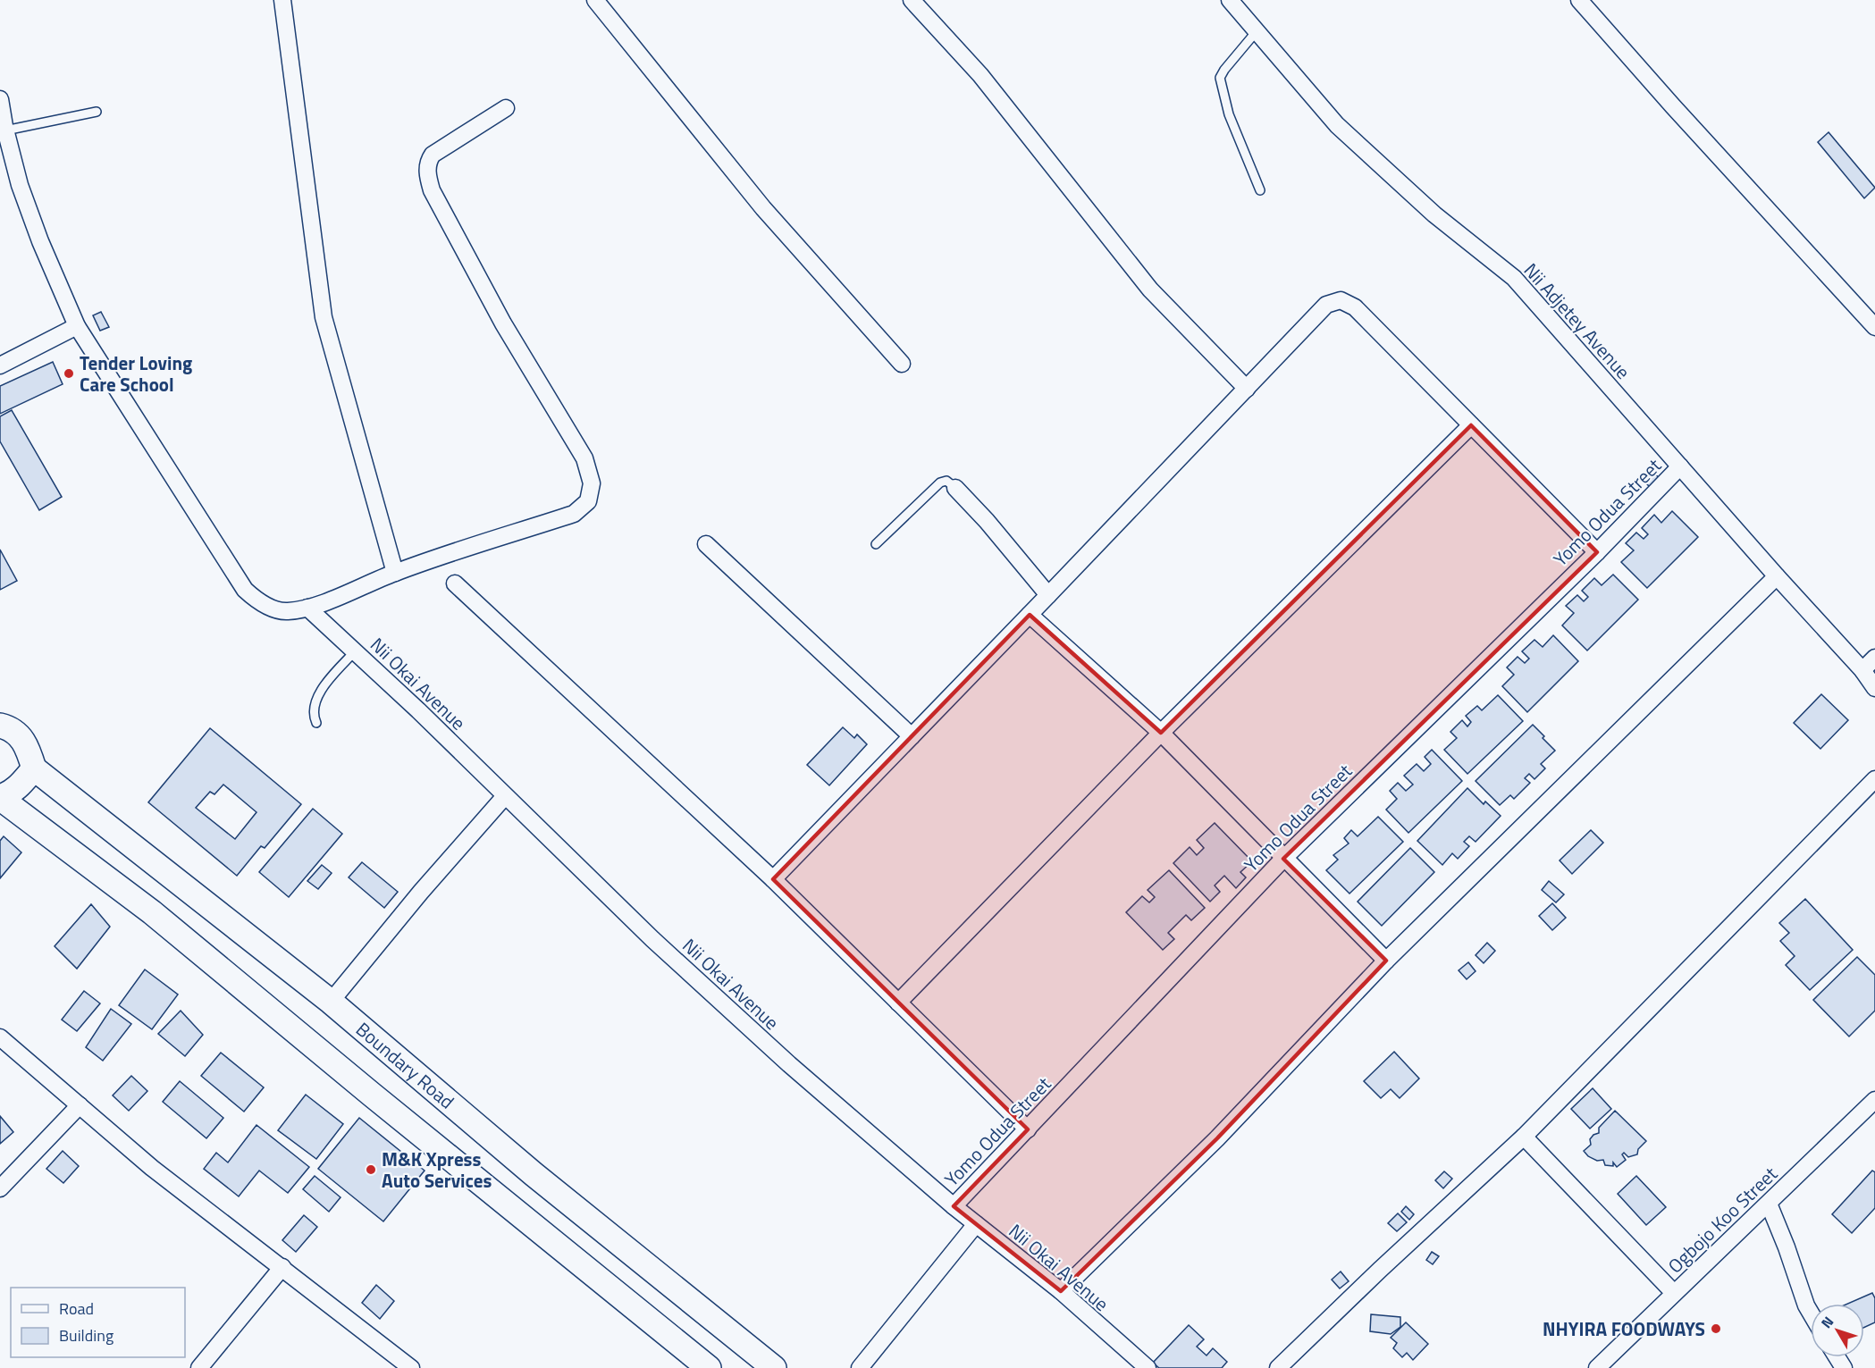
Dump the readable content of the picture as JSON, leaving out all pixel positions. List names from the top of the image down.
{
  "streets": {
    "main road": ["Boundary Road"],
    "street": [
      "Nii Adjetey Avenue",
      "Yomo Odua Street",
      "Nii Okai Avenue",
      "Ogbojo Koo Street"
    ]
  },
  "crossings": [
    ["Nii Adjetey Avenue", "Yomo Odua Street"],
    ["Yomo Odua Street", "Nii Okai Avenue"]
  ],
  "places": ["Tender Loving Care School", "M&K Xpress Auto Services", "NHYIRA FOODWAYS"],
  "legend": ["Road", "Building"],
  "north": "top left"
}
